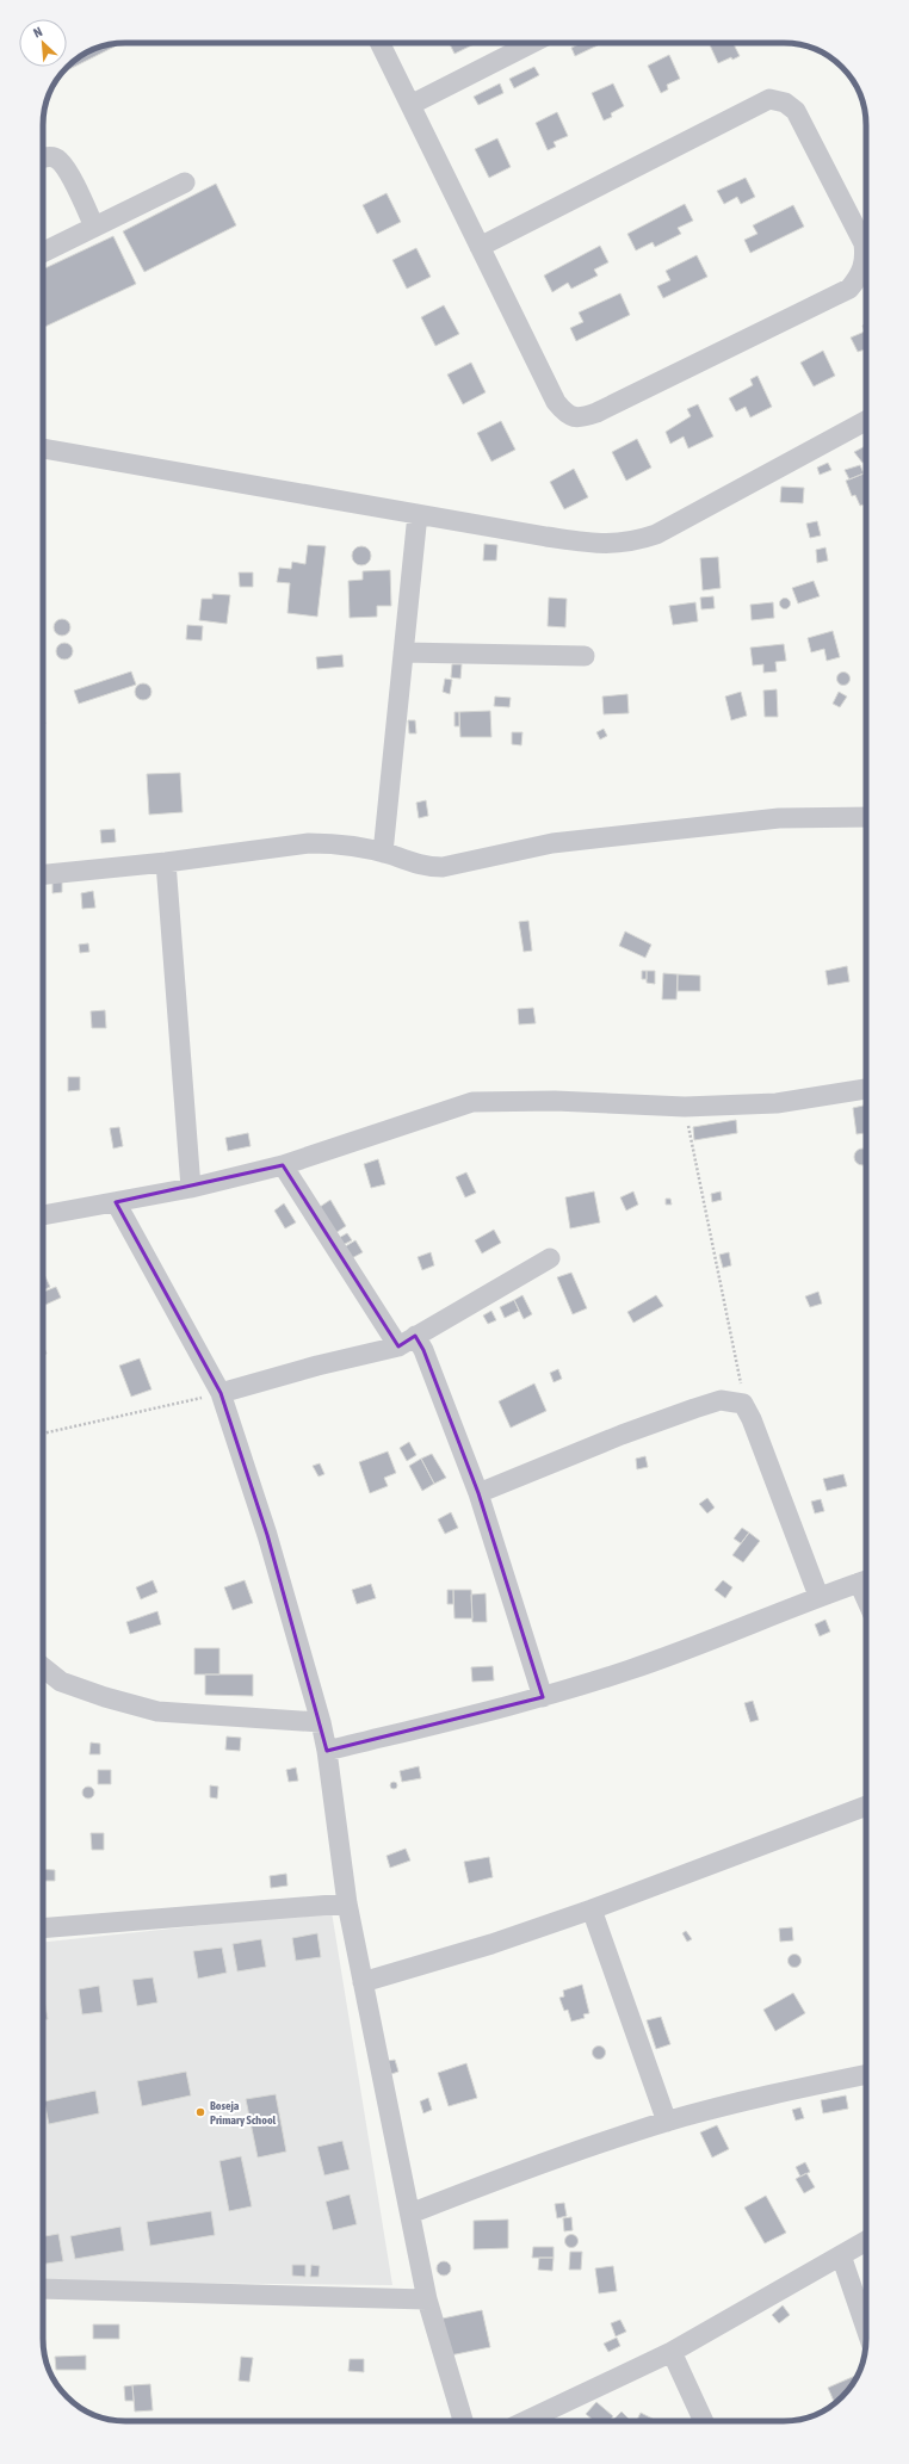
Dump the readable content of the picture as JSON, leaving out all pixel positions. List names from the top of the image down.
{
  "places": ["Boseja Primary School"],
  "north": "top left"
}
